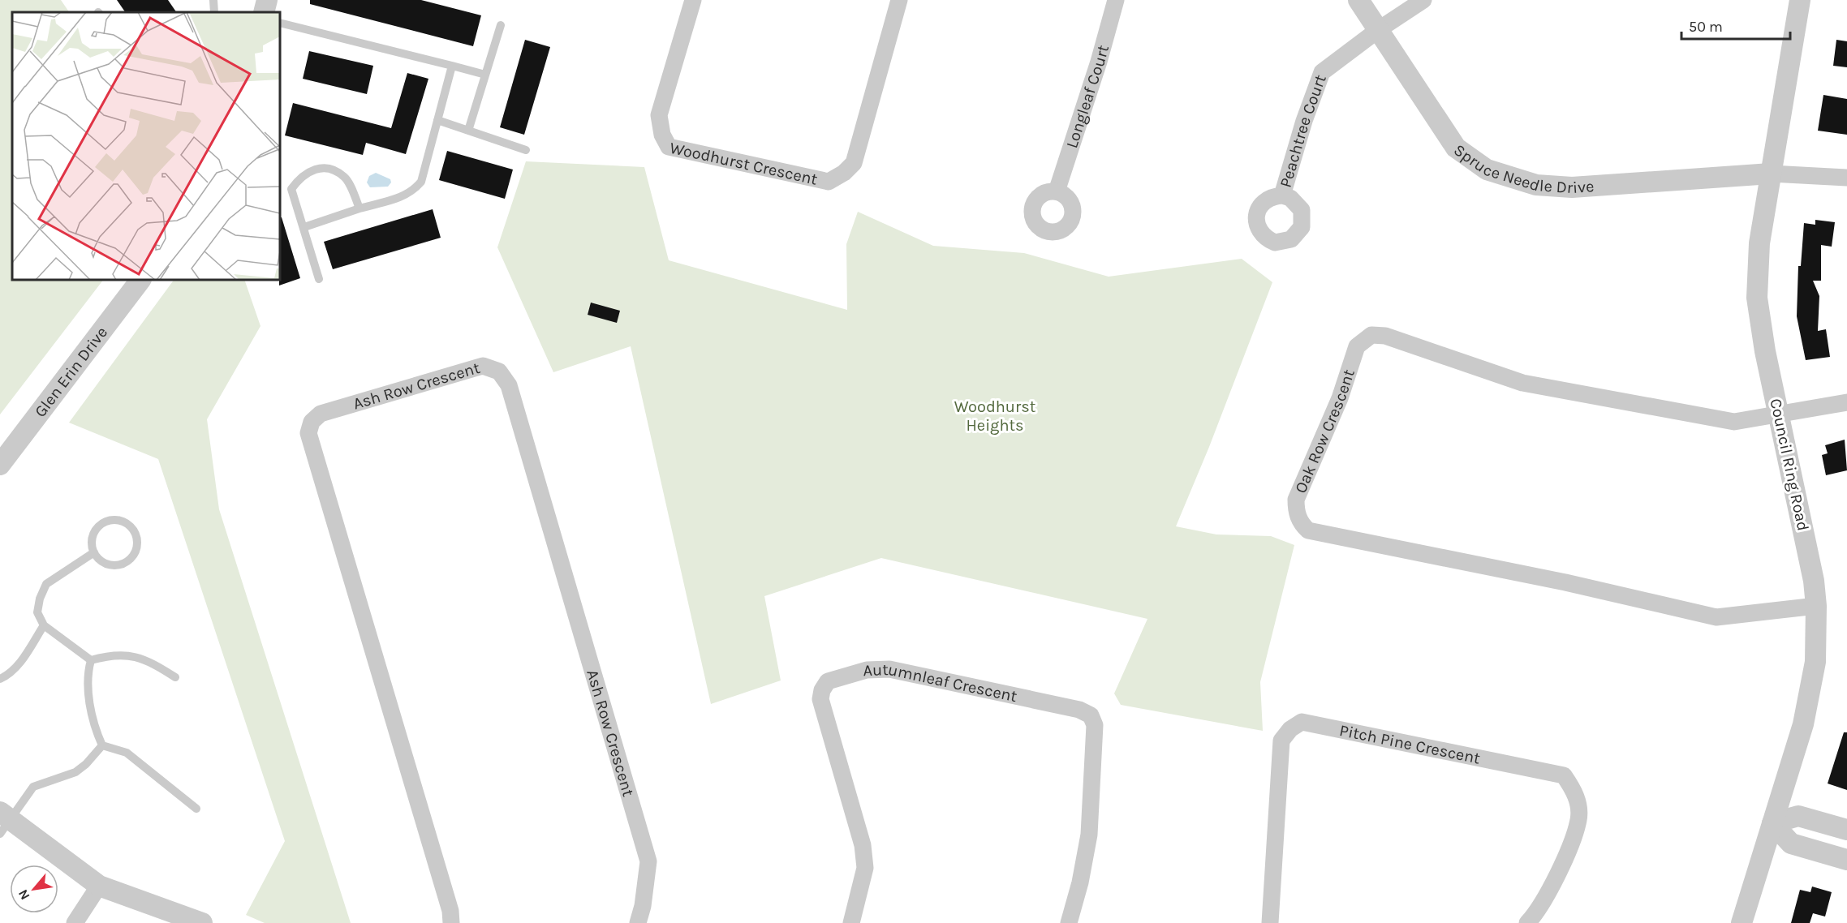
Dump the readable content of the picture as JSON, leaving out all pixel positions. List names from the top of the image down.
{
  "streets": {
    "street": [
      "Longleaf Court",
      "Peachtree Court",
      "Woodhurst Crescent",
      "Spruce Needle Drive",
      "Glen Erin Drive",
      "Ash Row Crescent",
      "Oak Row Crescent",
      "Council Ring Road",
      "Autumnleaf Crescent",
      "Pitch Pine Crescent"
    ]
  },
  "crossings": [
    ["Peachtree Court", "Spruce Needle Drive"],
    ["Spruce Needle Drive", "Council Ring Road"],
    ["Oak Row Crescent", "Council Ring Road"]
  ],
  "parks": ["Woodhurst Heights"],
  "scale_bar": "50 m",
  "north": "bottom left"
}
